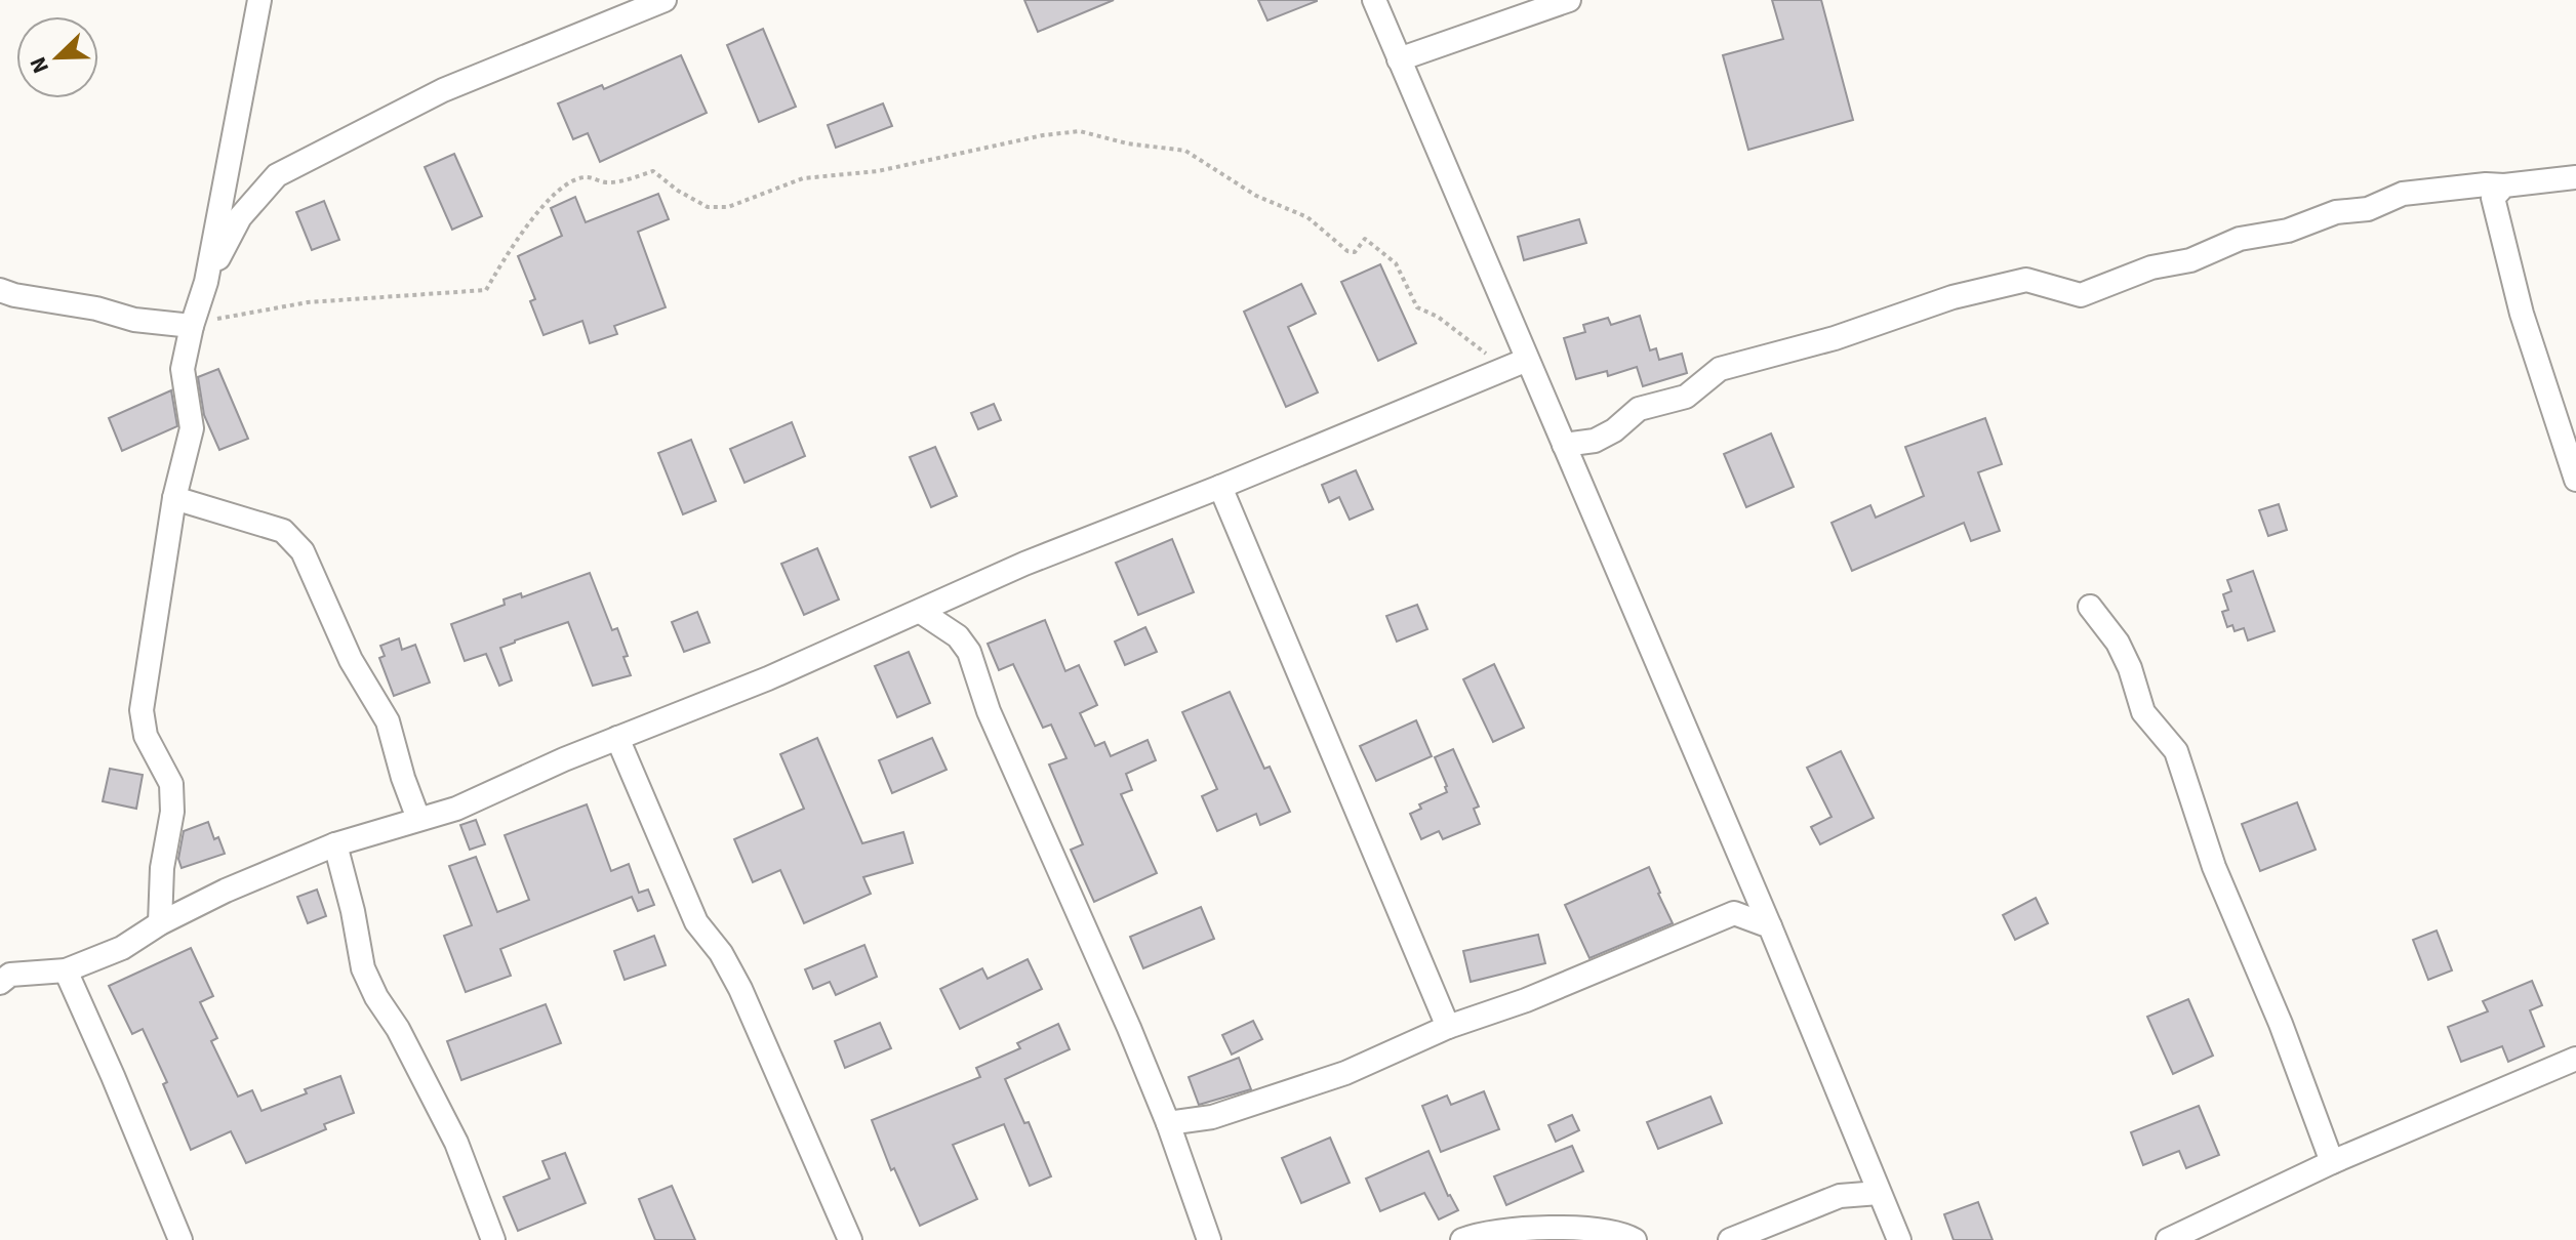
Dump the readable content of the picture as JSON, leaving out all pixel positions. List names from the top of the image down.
{
  "north": "bottom left"
}
